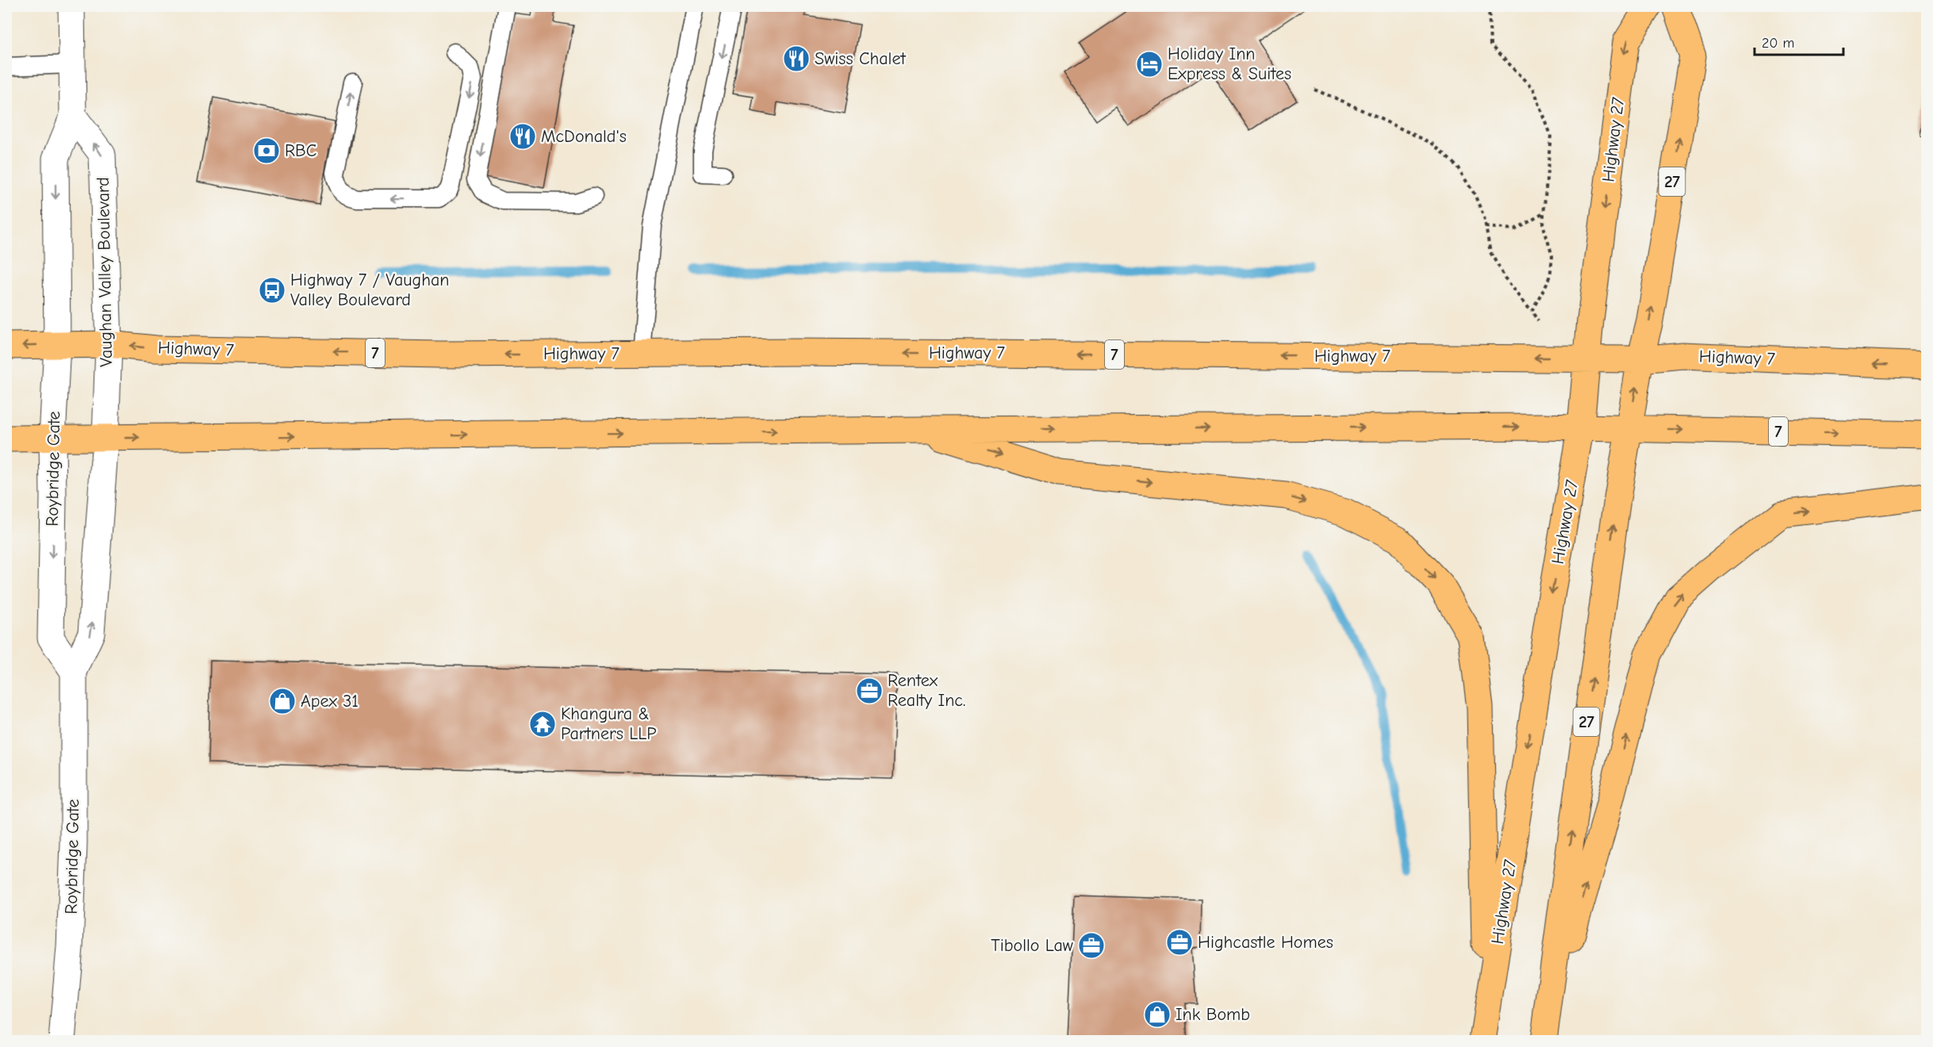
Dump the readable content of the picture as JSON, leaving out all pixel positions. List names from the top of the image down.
{
  "streets": {
    "main road": [
      "Highway 27",
      "27",
      "Highway 7",
      "7"
    ],
    "street": ["Vaughan Valley Boulevard", "Roybridge Gate"]
  },
  "crossings": [
    ["Highway 27", "Highway 7"],
    ["Highway 27", "7"],
    ["27", "Highway 7"],
    ["27", "7"],
    ["Vaughan Valley Boulevard", "Highway 7"],
    ["Vaughan Valley Boulevard", "7"],
    ["Vaughan Valley Boulevard", "Roybridge Gate"],
    ["Highway 7", "Roybridge Gate"],
    ["7", "Roybridge Gate"]
  ],
  "places": {
    "restaurant": ["Swiss Chalet", "McDonald's"],
    "hotel": ["Holiday Inn Express & Suites"],
    "bank": ["RBC"],
    "bus stop": ["Highway 7 / Vaughan Valley Boulevard"],
    "office": ["Rentex Realty Inc.", "Highcastle Homes", "Tibollo Law"],
    "shop": ["Apex 31", "Ink Bomb"],
    "temple": ["Khangura & Partners LLP"]
  },
  "scale_bar": "20 m"
}
